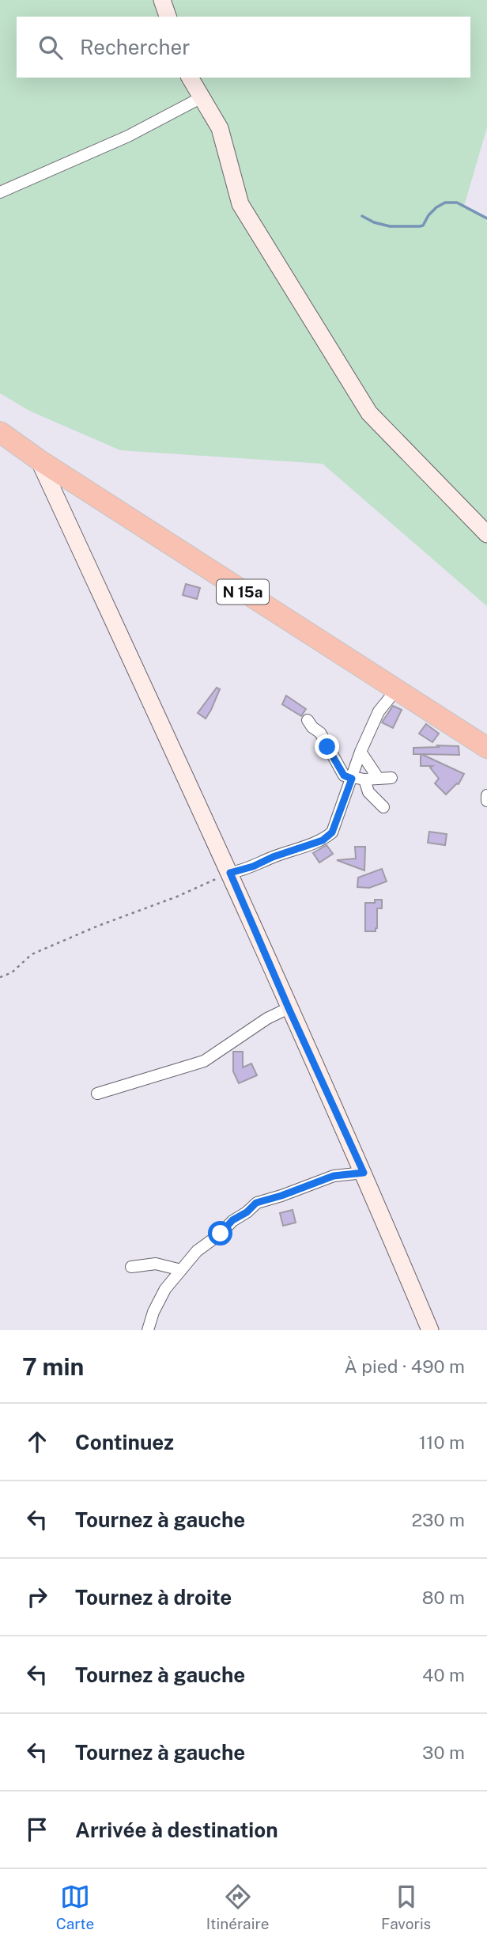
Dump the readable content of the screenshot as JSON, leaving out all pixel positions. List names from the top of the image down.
{
  "streets": {
    "highway": ["N 15a"]
  },
  "page": {
    "search": "Rechercher",
    "heading": ["7 min", "À pied · 490 m"],
    "list": [
      ["Continuez", "110 m"],
      ["Tournez à gauche", "230 m"],
      ["Tournez à droite", "80 m"],
      ["Tournez à gauche", "40 m"],
      ["Tournez à gauche", "30 m"],
      "Arrivée à destination"
    ],
    "nav": ["Carte", "Itinéraire", "Favoris"]
  }
}
